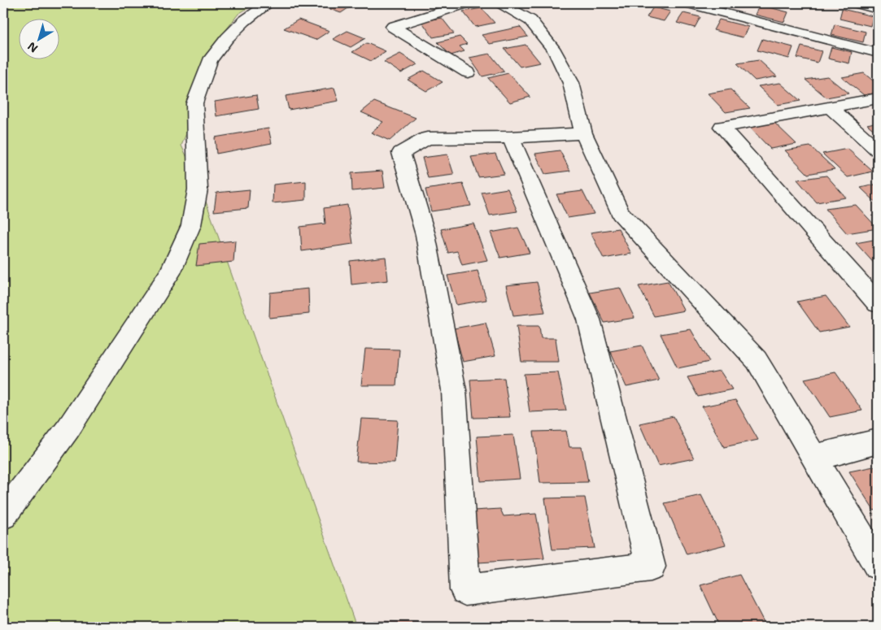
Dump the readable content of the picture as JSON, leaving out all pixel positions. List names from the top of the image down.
{
  "north": "bottom left"
}
